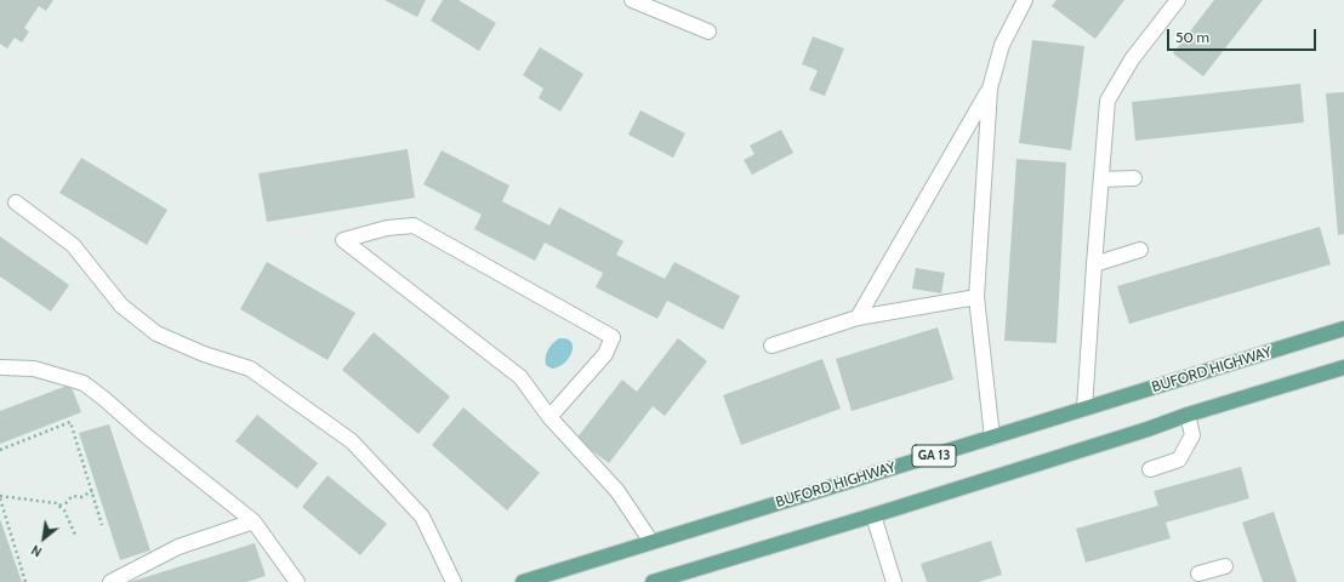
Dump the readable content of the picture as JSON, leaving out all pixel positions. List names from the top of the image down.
{
  "streets": {
    "main road": ["BUFORD HIGHWAY", "GA 13"]
  },
  "scale_bar": "50 m",
  "north": "bottom left"
}
